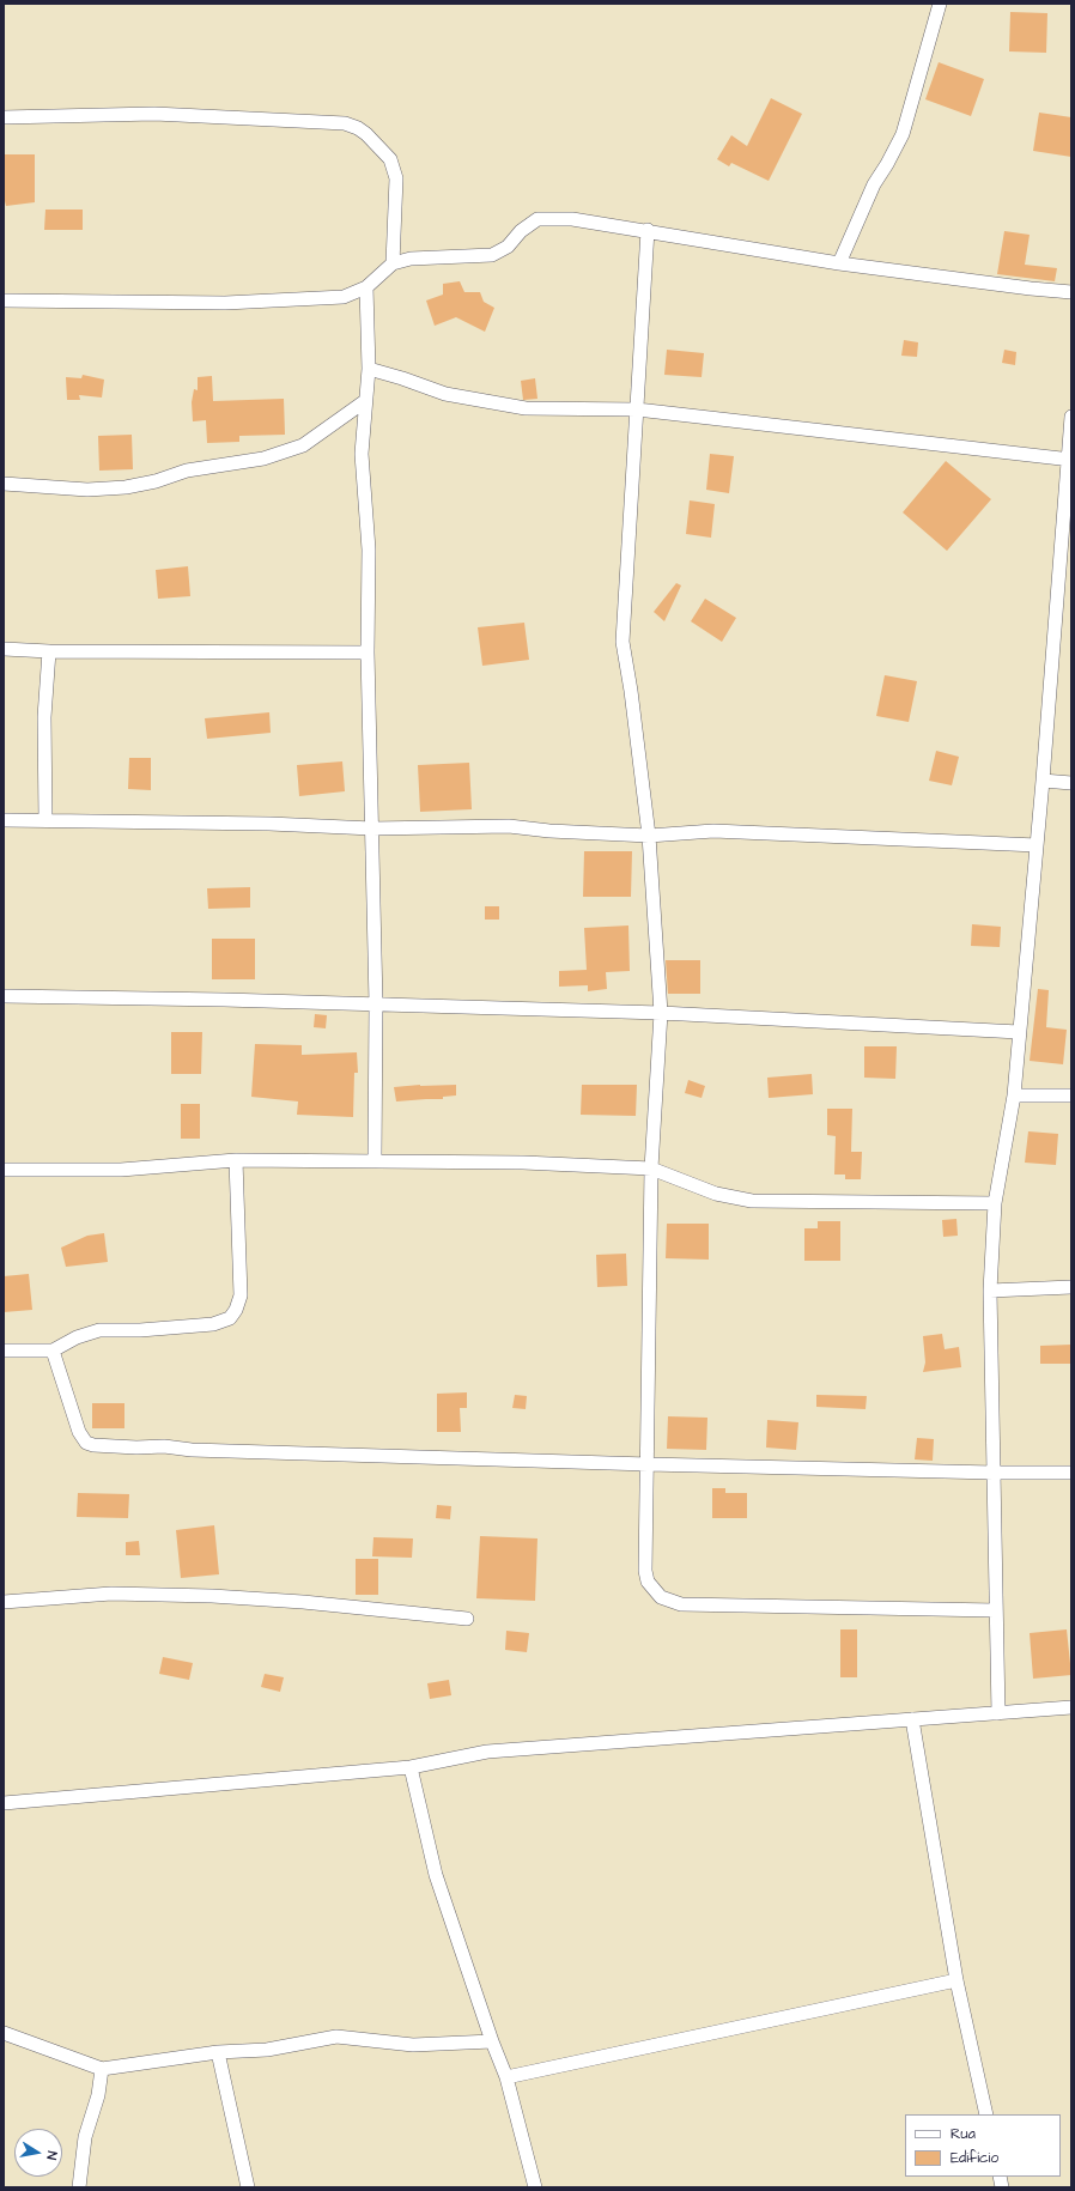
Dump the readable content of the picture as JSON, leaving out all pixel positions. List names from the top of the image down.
{
  "legend": ["Rua", "Edifício"],
  "north": "right"
}
